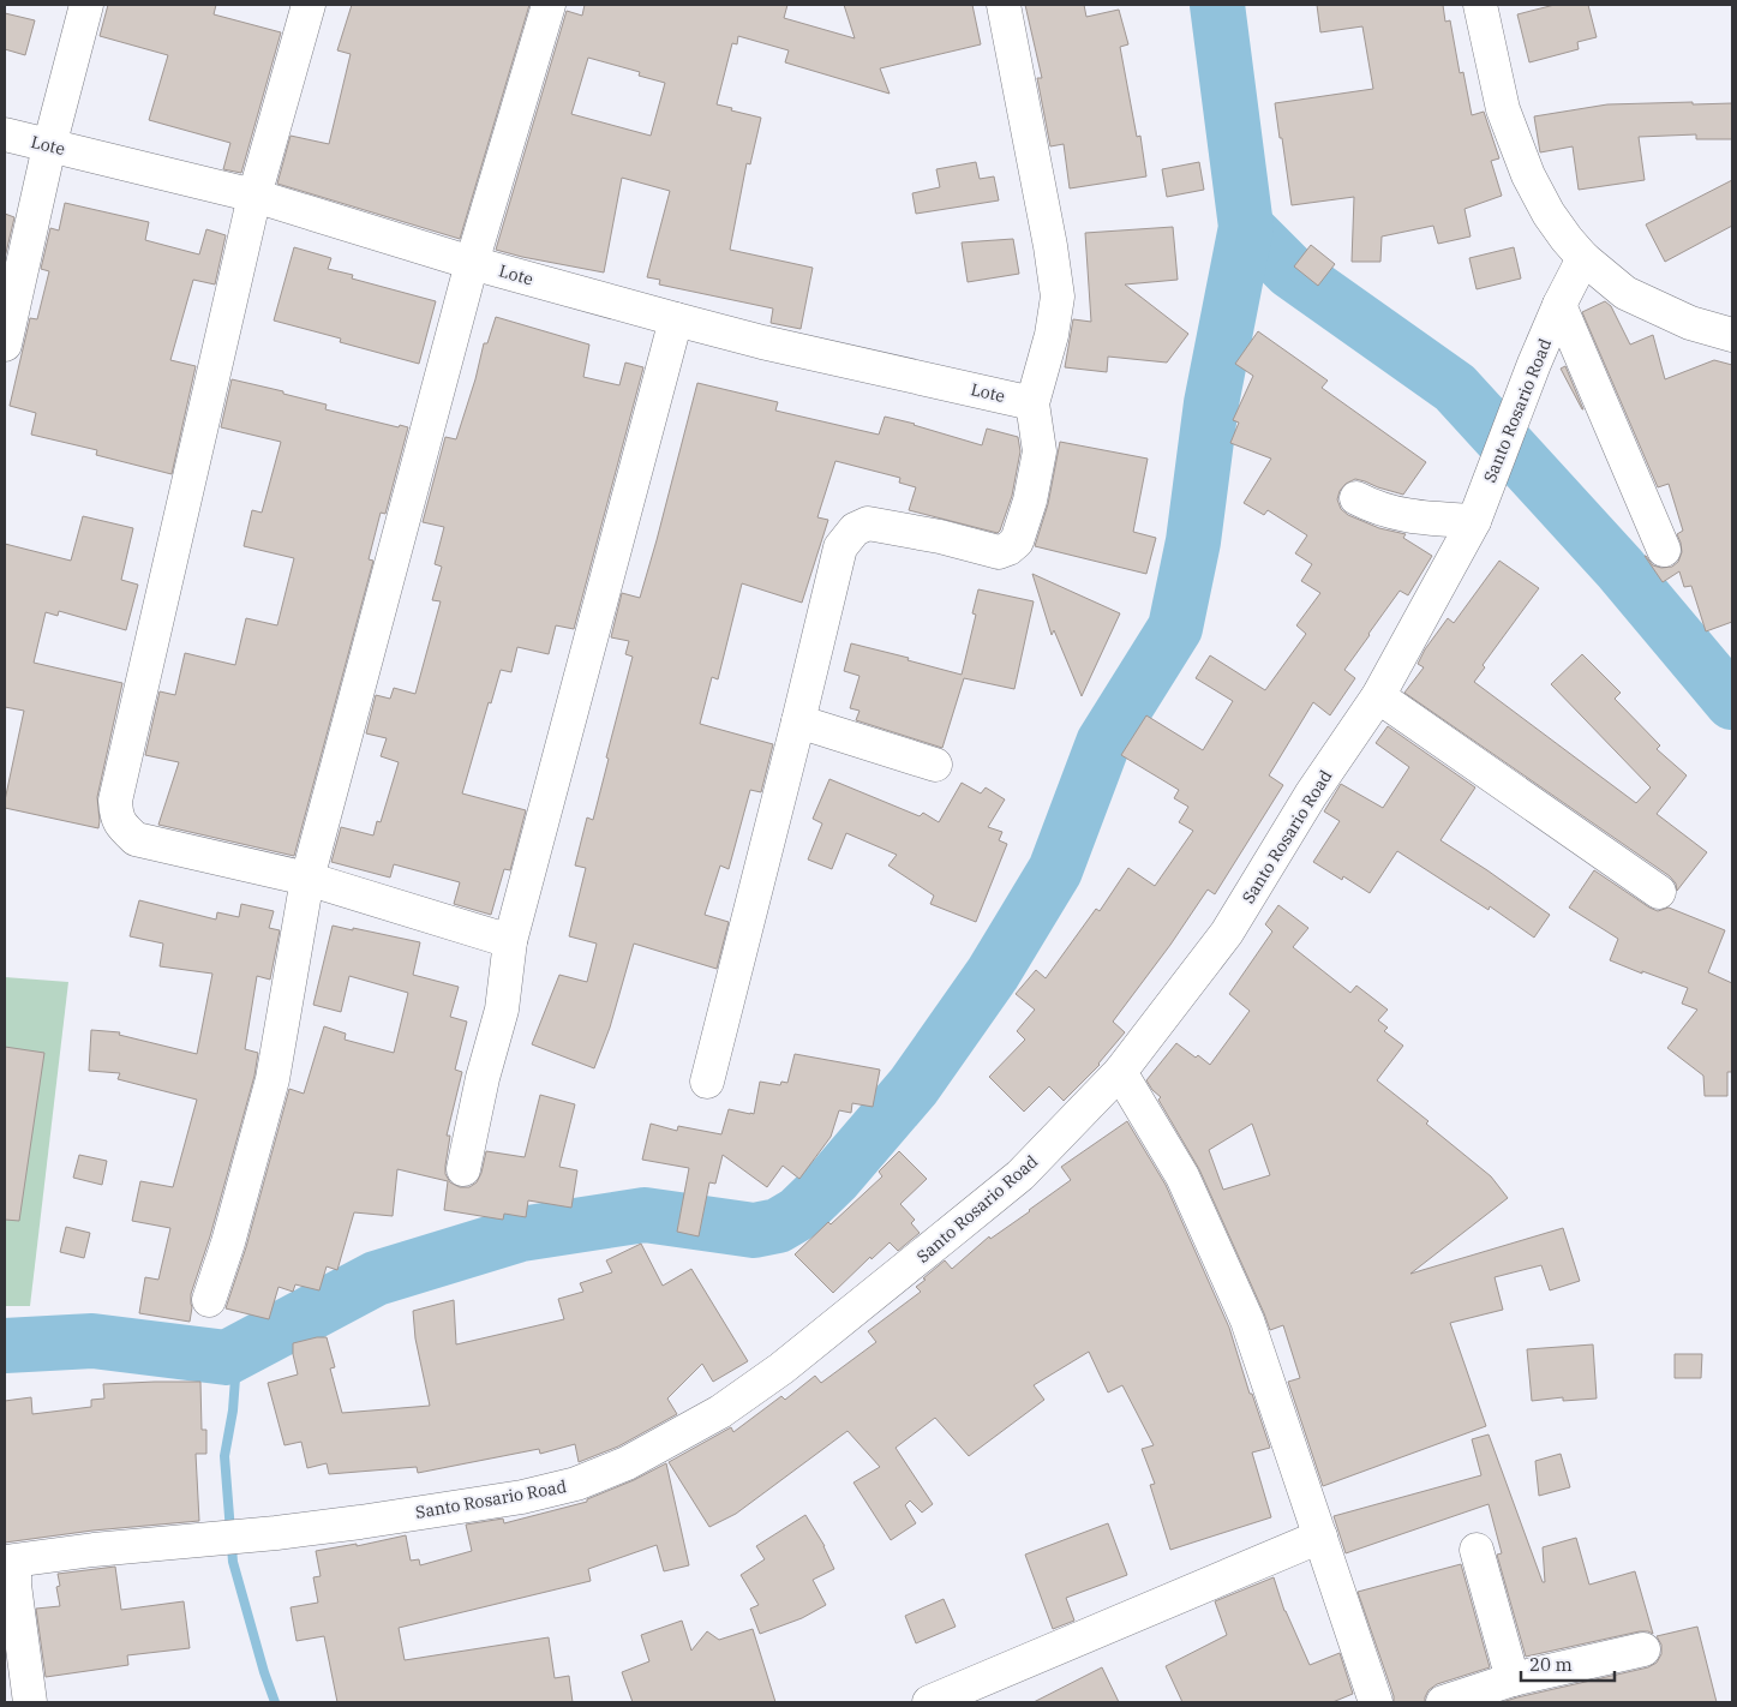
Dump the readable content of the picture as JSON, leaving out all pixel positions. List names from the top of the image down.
{
  "streets": {
    "street": ["Lote", "Santo Rosario Road"]
  },
  "scale_bar": "20 m"
}
